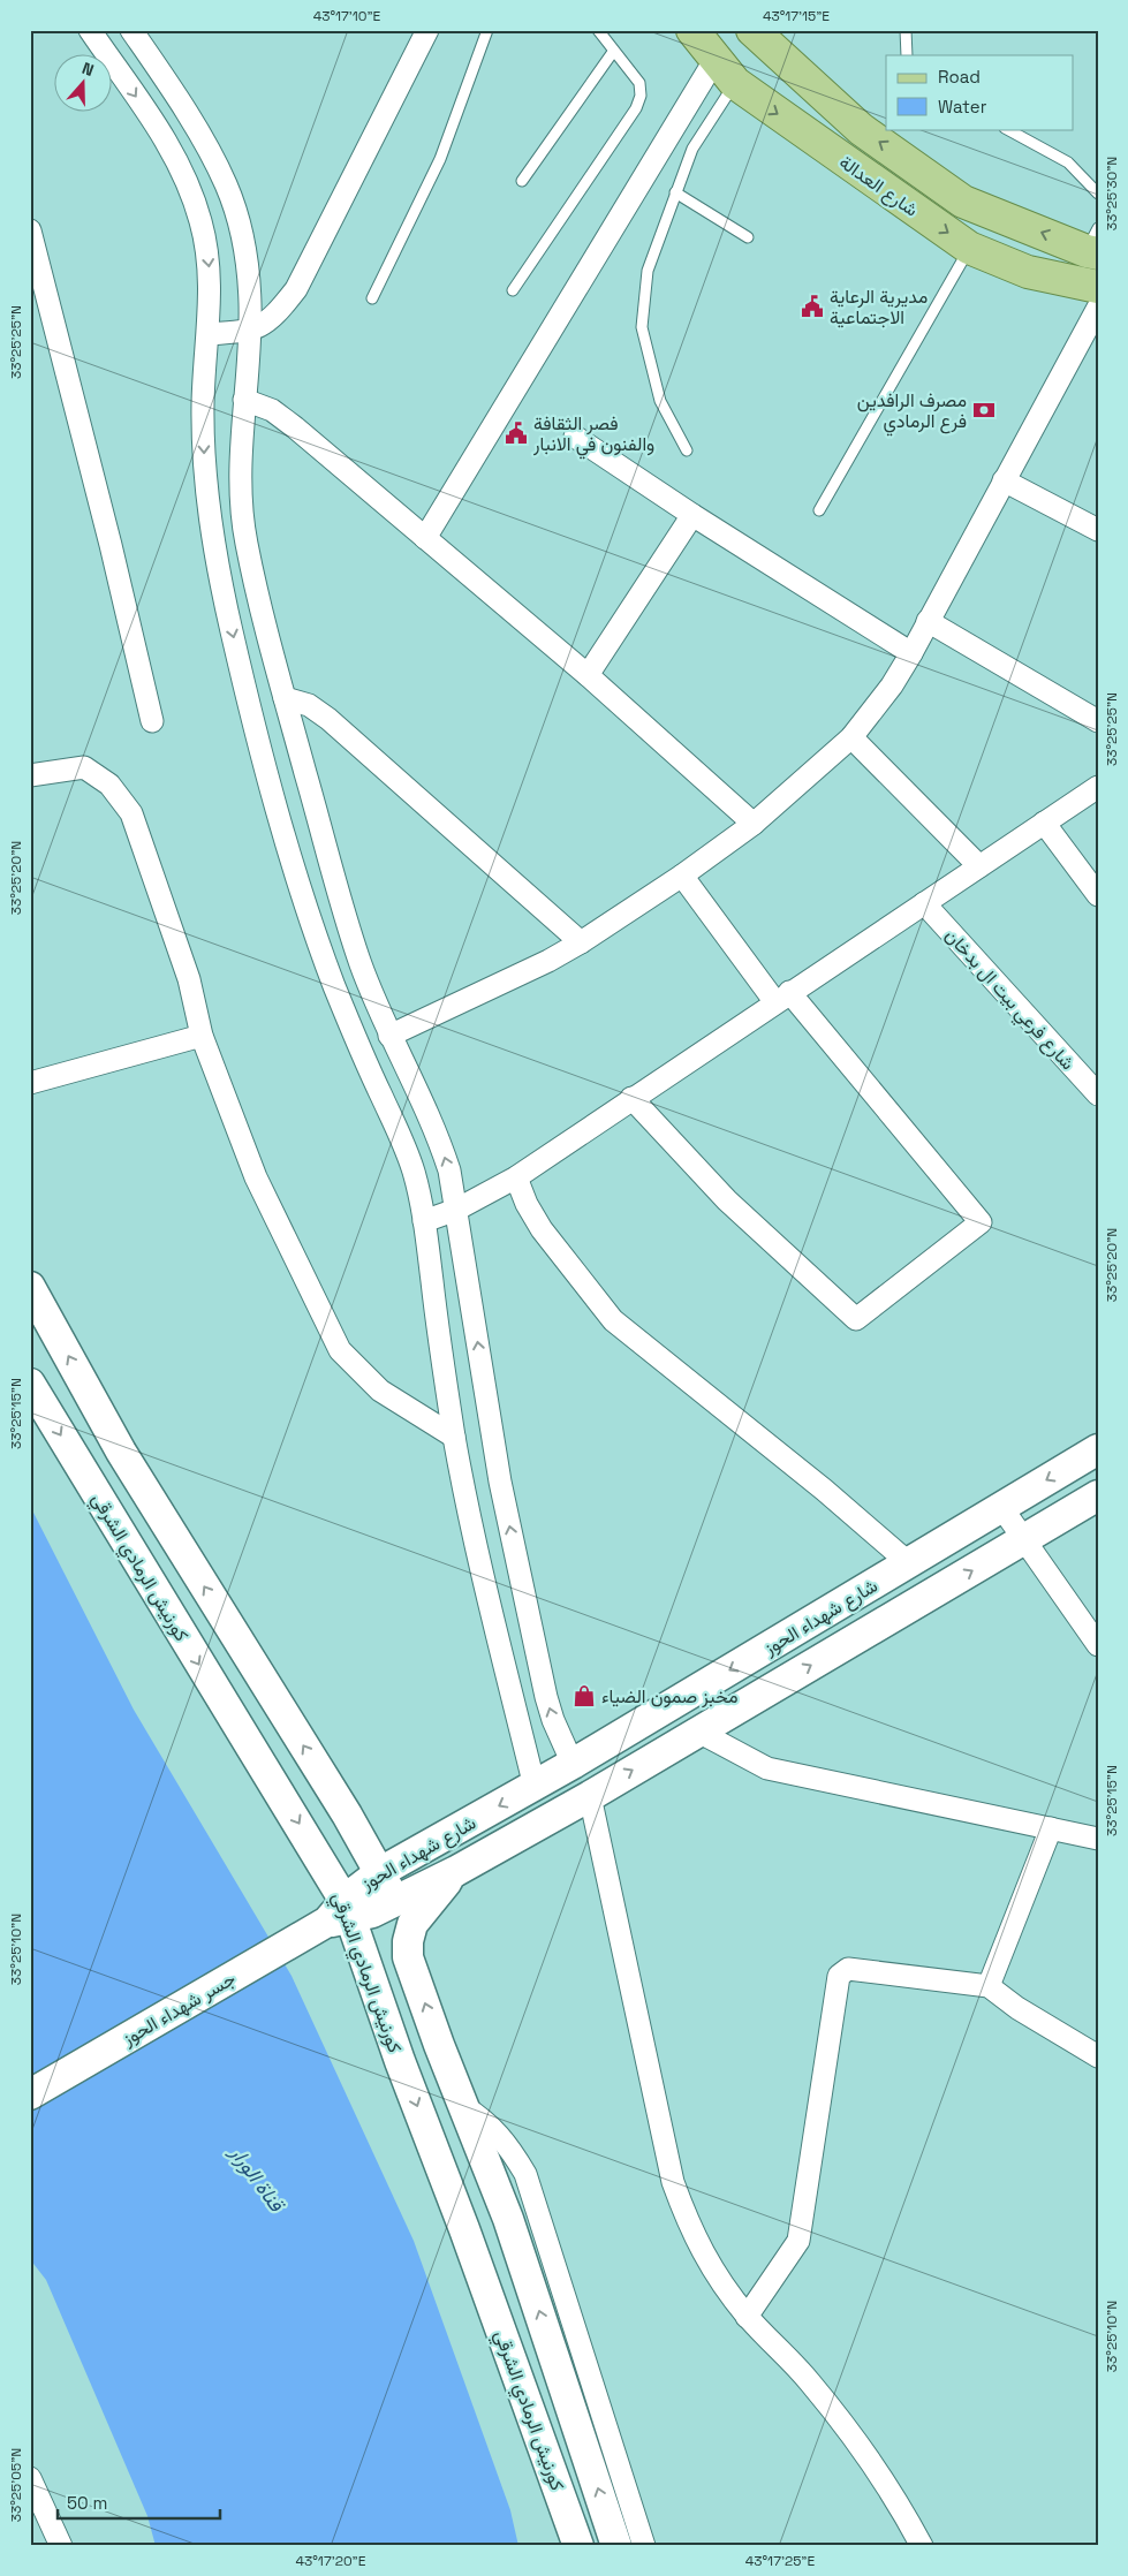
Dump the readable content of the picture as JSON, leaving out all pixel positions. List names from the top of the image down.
{
  "streets": {
    "main road": [
      "شارع العدالة",
      "كورنيش الرمادي الشرقي",
      "شارع شهداء الحوز",
      "جسر شهداء الحوز"
    ],
    "street": ["شارع فرعي بيت ال بدخان"]
  },
  "crossings": [
    ["كورنيش الرمادي الشرقي", "شارع شهداء الحوز"],
    ["كورنيش الرمادي الشرقي", "جسر شهداء الحوز"],
    ["شارع شهداء الحوز", "جسر شهداء الحوز"]
  ],
  "water": ["قناة الورار"],
  "places": {
    "public building": ["مديرية الرعاية الاجتماعية", "فصر الثقافة والفنون في الانبار"],
    "bank": ["مصرف الرافدين فرع الرمادي"],
    "shop": ["مخبز صمون الضياء"]
  },
  "legend": ["Road", "Water"],
  "scale_bar": "50 m",
  "north": "top",
  "coordinates": [
    "43°17'10\"E",
    "43°17'15\"E",
    "33°25'30\"N",
    "33°25'25\"N",
    "33°25'20\"N",
    "33°25'15\"N",
    "33°25'10\"N",
    "33°25'05\"N",
    "43°17'20\"E",
    "43°17'25\"E"
  ]
}
